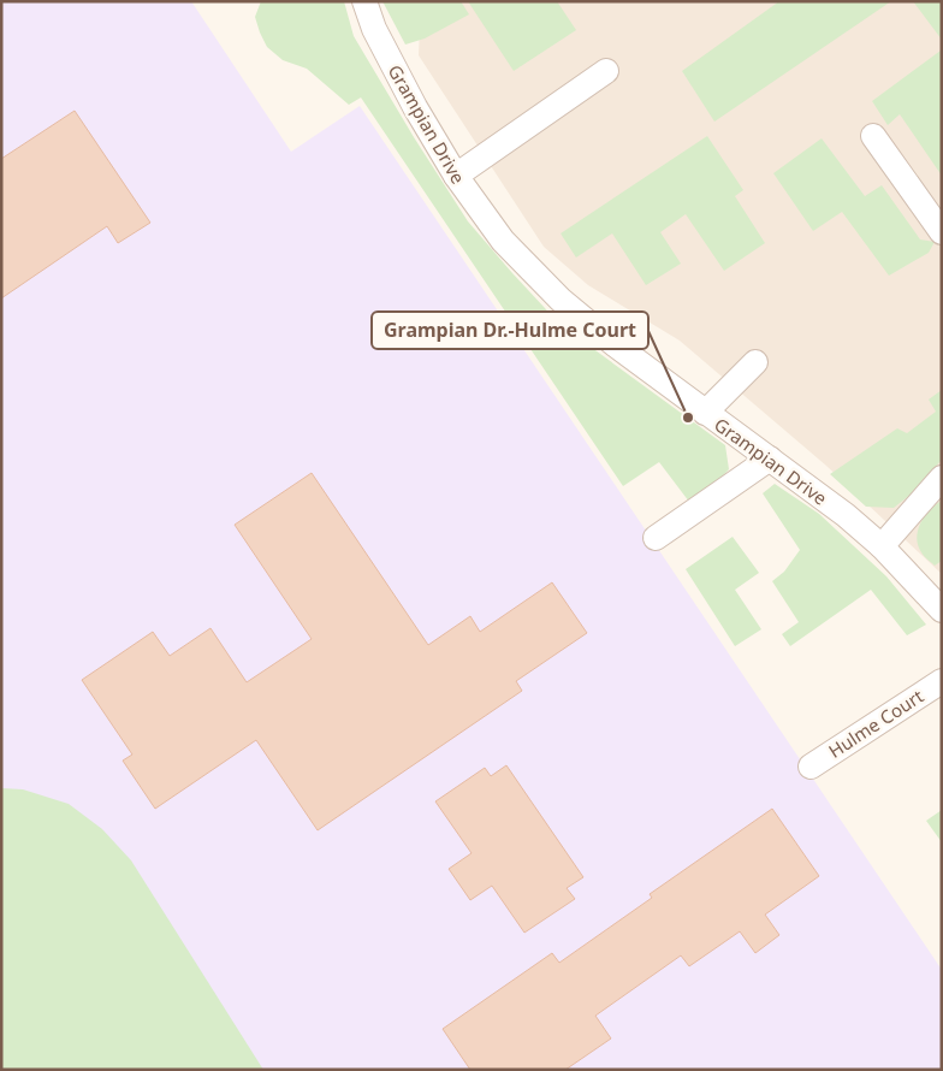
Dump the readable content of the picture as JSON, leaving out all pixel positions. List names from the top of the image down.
{
  "streets": {
    "street": ["Grampian Drive", "Hulme Court"]
  },
  "places": ["Grampian Dr.-Hulme Court"]
}
